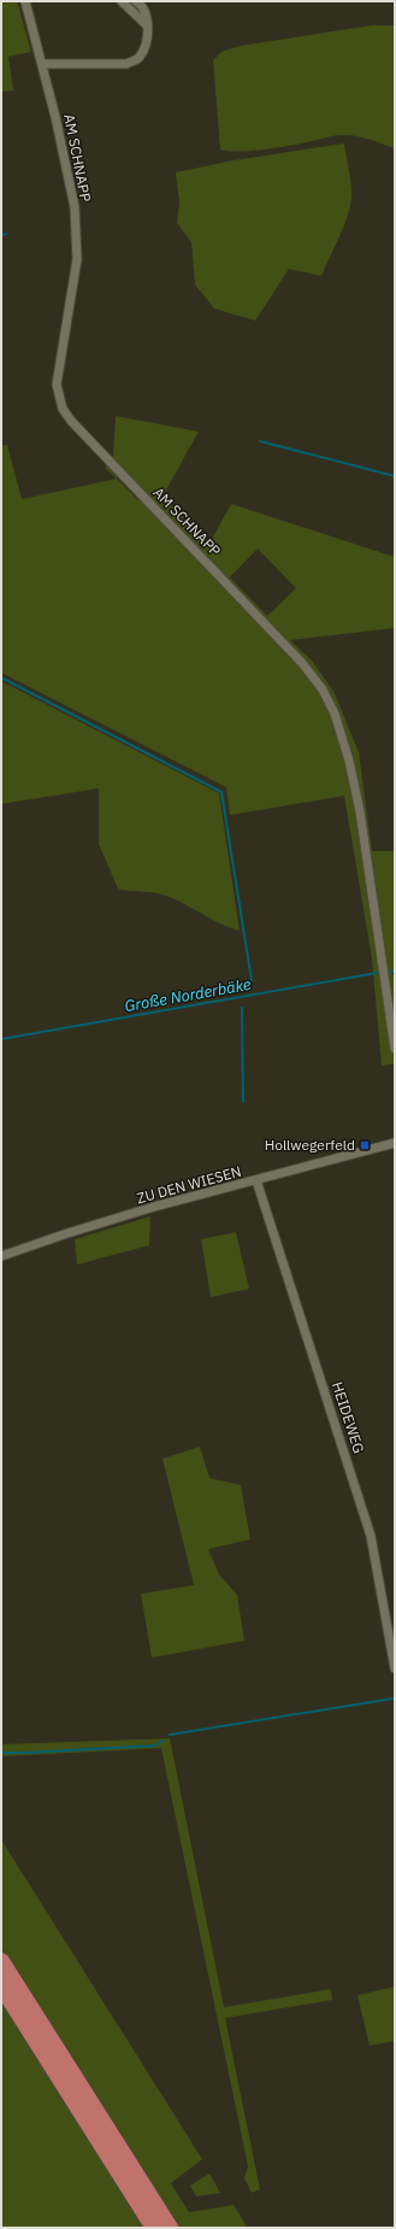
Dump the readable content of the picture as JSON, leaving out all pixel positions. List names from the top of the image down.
{
  "streets": {
    "street": ["AM SCHNAPP", "ZU DEN WIESEN", "HEIDEWEG"]
  },
  "crossings": [
    ["ZU DEN WIESEN", "HEIDEWEG"]
  ],
  "water": ["Große Norderbäke"],
  "places": {
    "transit": ["Hollwegerfeld"]
  }
}
